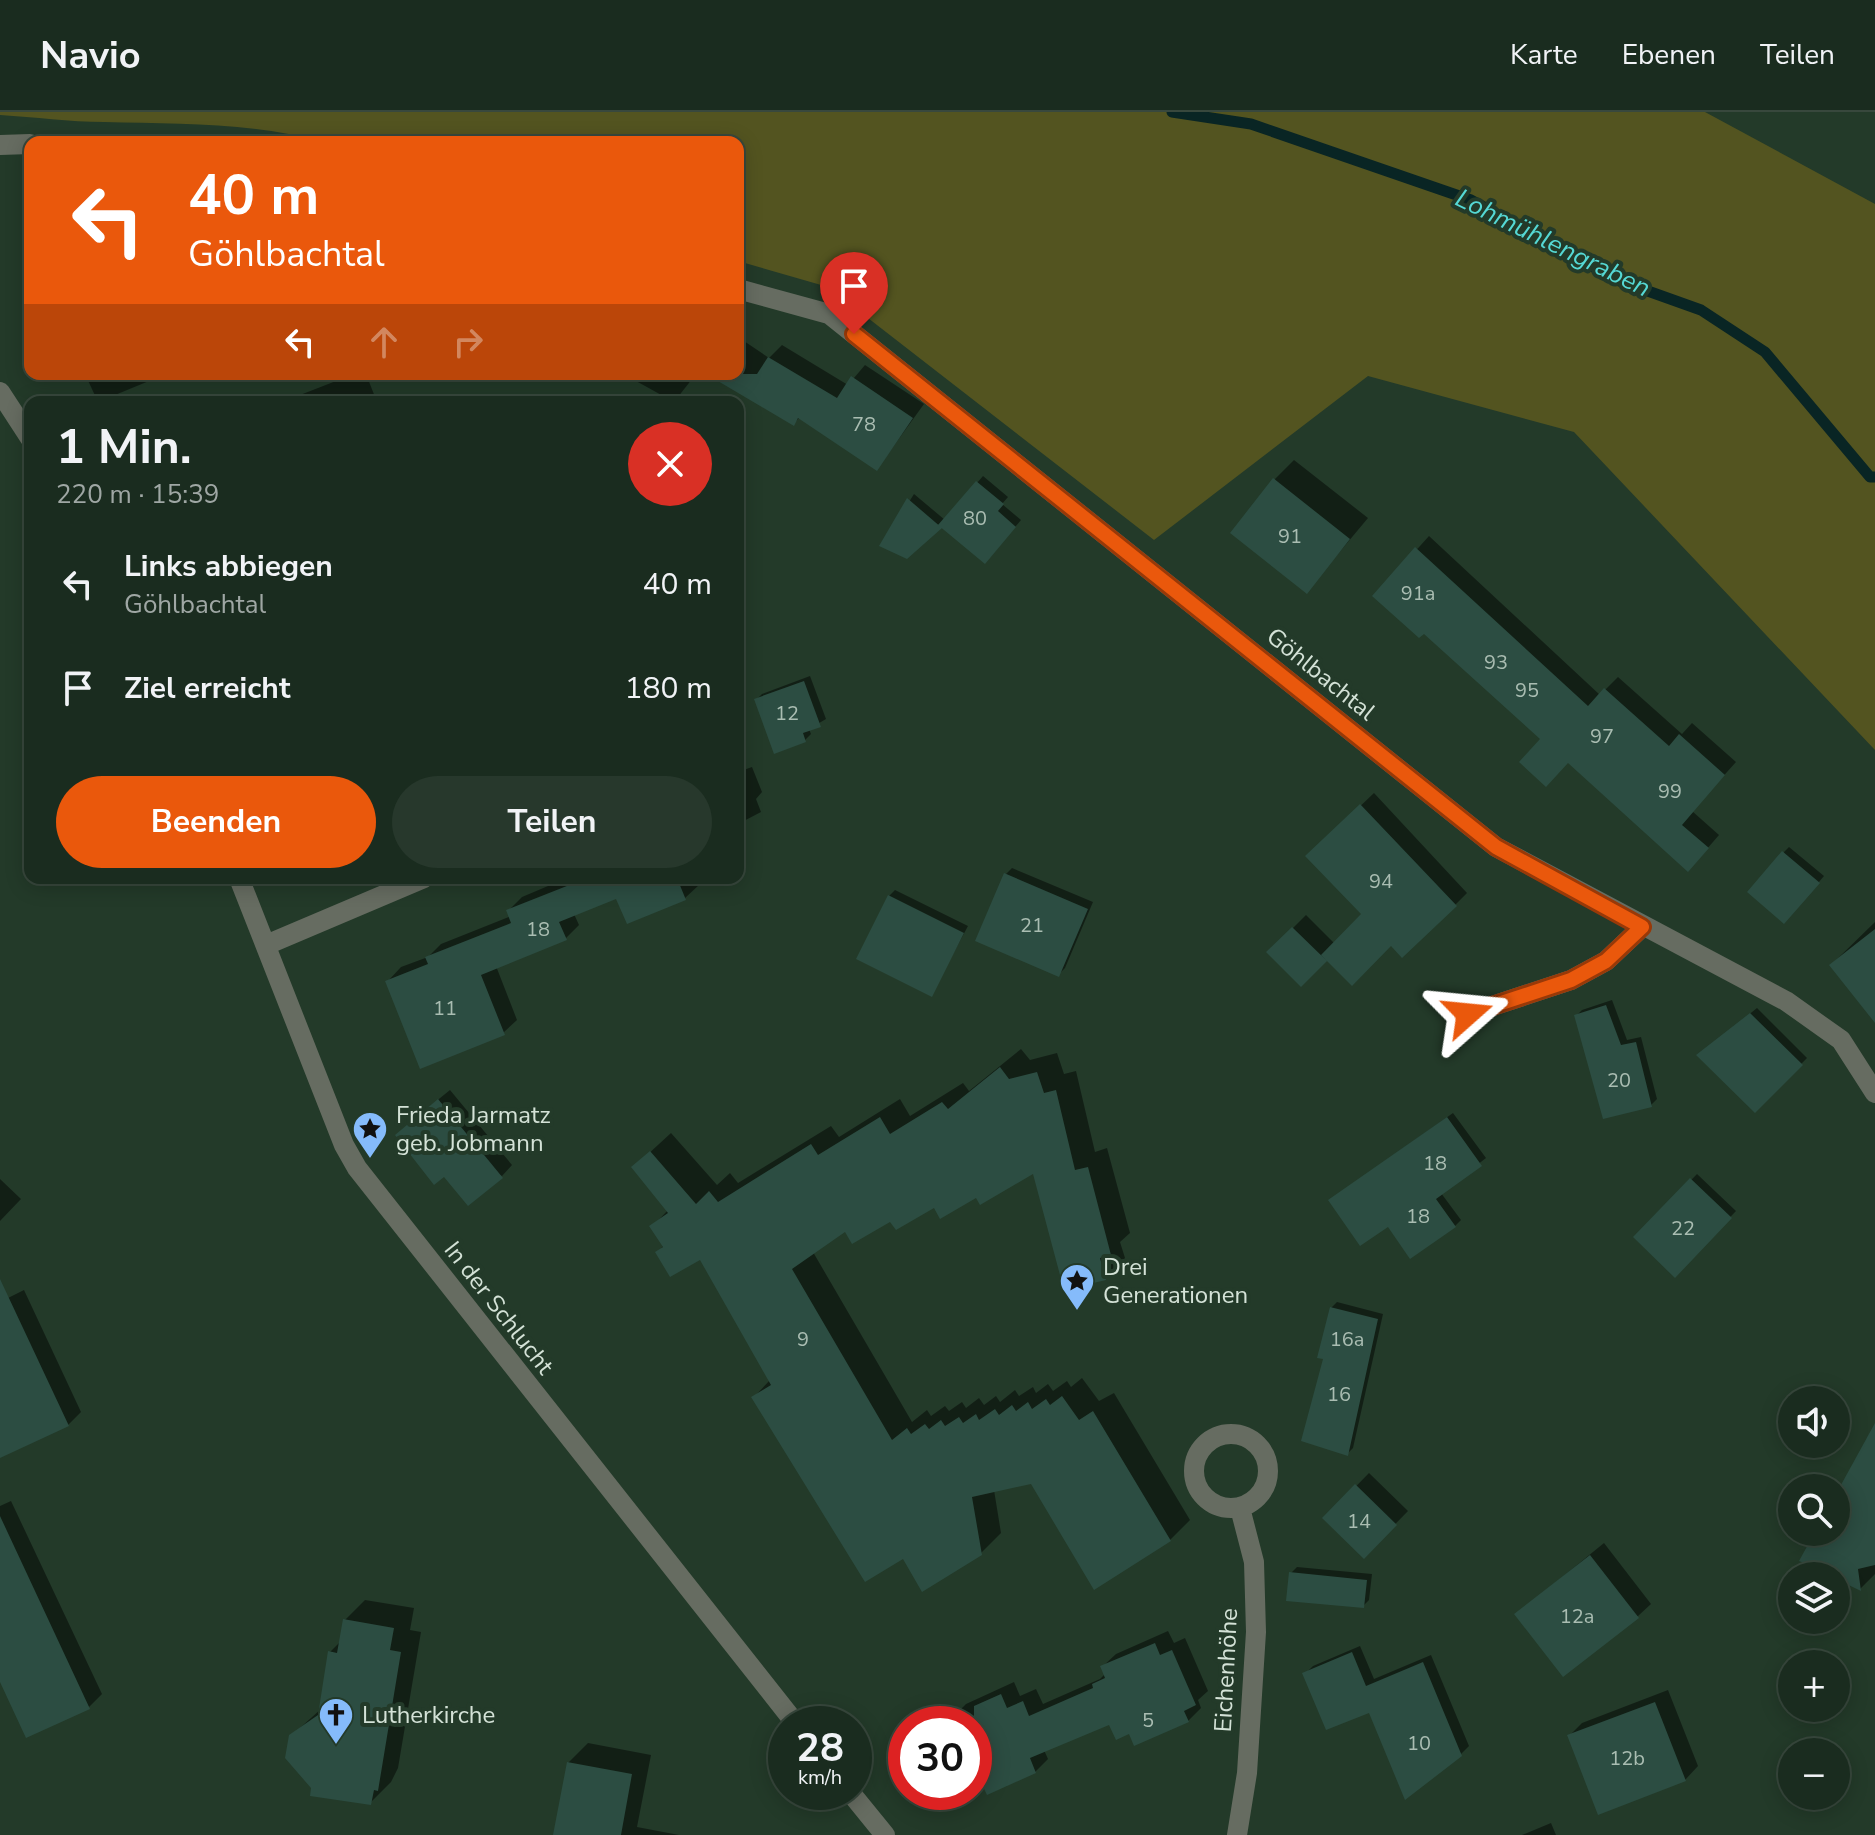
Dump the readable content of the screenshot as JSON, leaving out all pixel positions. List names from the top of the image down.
{
  "streets": {
    "street": ["Göhlbachtal", "In der Schlucht", "Eichenhöhe"]
  },
  "water": ["Lohmühlengraben"],
  "places": {
    "place": ["Frieda Jarmatz geb. Jobmann", "Drei Generationen"],
    "church": ["Lutherkirche"]
  },
  "house_numbers": [
    "78",
    "80",
    "91",
    "91a",
    "93",
    "95",
    "12",
    "97",
    "99",
    "94",
    "21",
    "18",
    "11",
    "20",
    "18",
    "18",
    "22",
    "9",
    "16a",
    "16",
    "14",
    "12a",
    "5",
    "10",
    "12b"
  ],
  "page": {
    "header": "Navio",
    "nav": ["Karte", "Ebenen", "Teilen"],
    "turn": ["40 m", "Göhlbachtal"],
    "heading": ["1 Min.", "220 m · 15:39"],
    "list": [
      {
        "name": "Links abbiegen",
        "note": "Göhlbachtal",
        "value": "40 m"
      },
      {
        "name": "Ziel erreicht",
        "value": "180 m"
      }
    ],
    "buttons": ["Beenden", "Teilen"],
    "map_buttons": ["+", "−"],
    "speed": "28 km/h",
    "limit": "30"
  }
}
